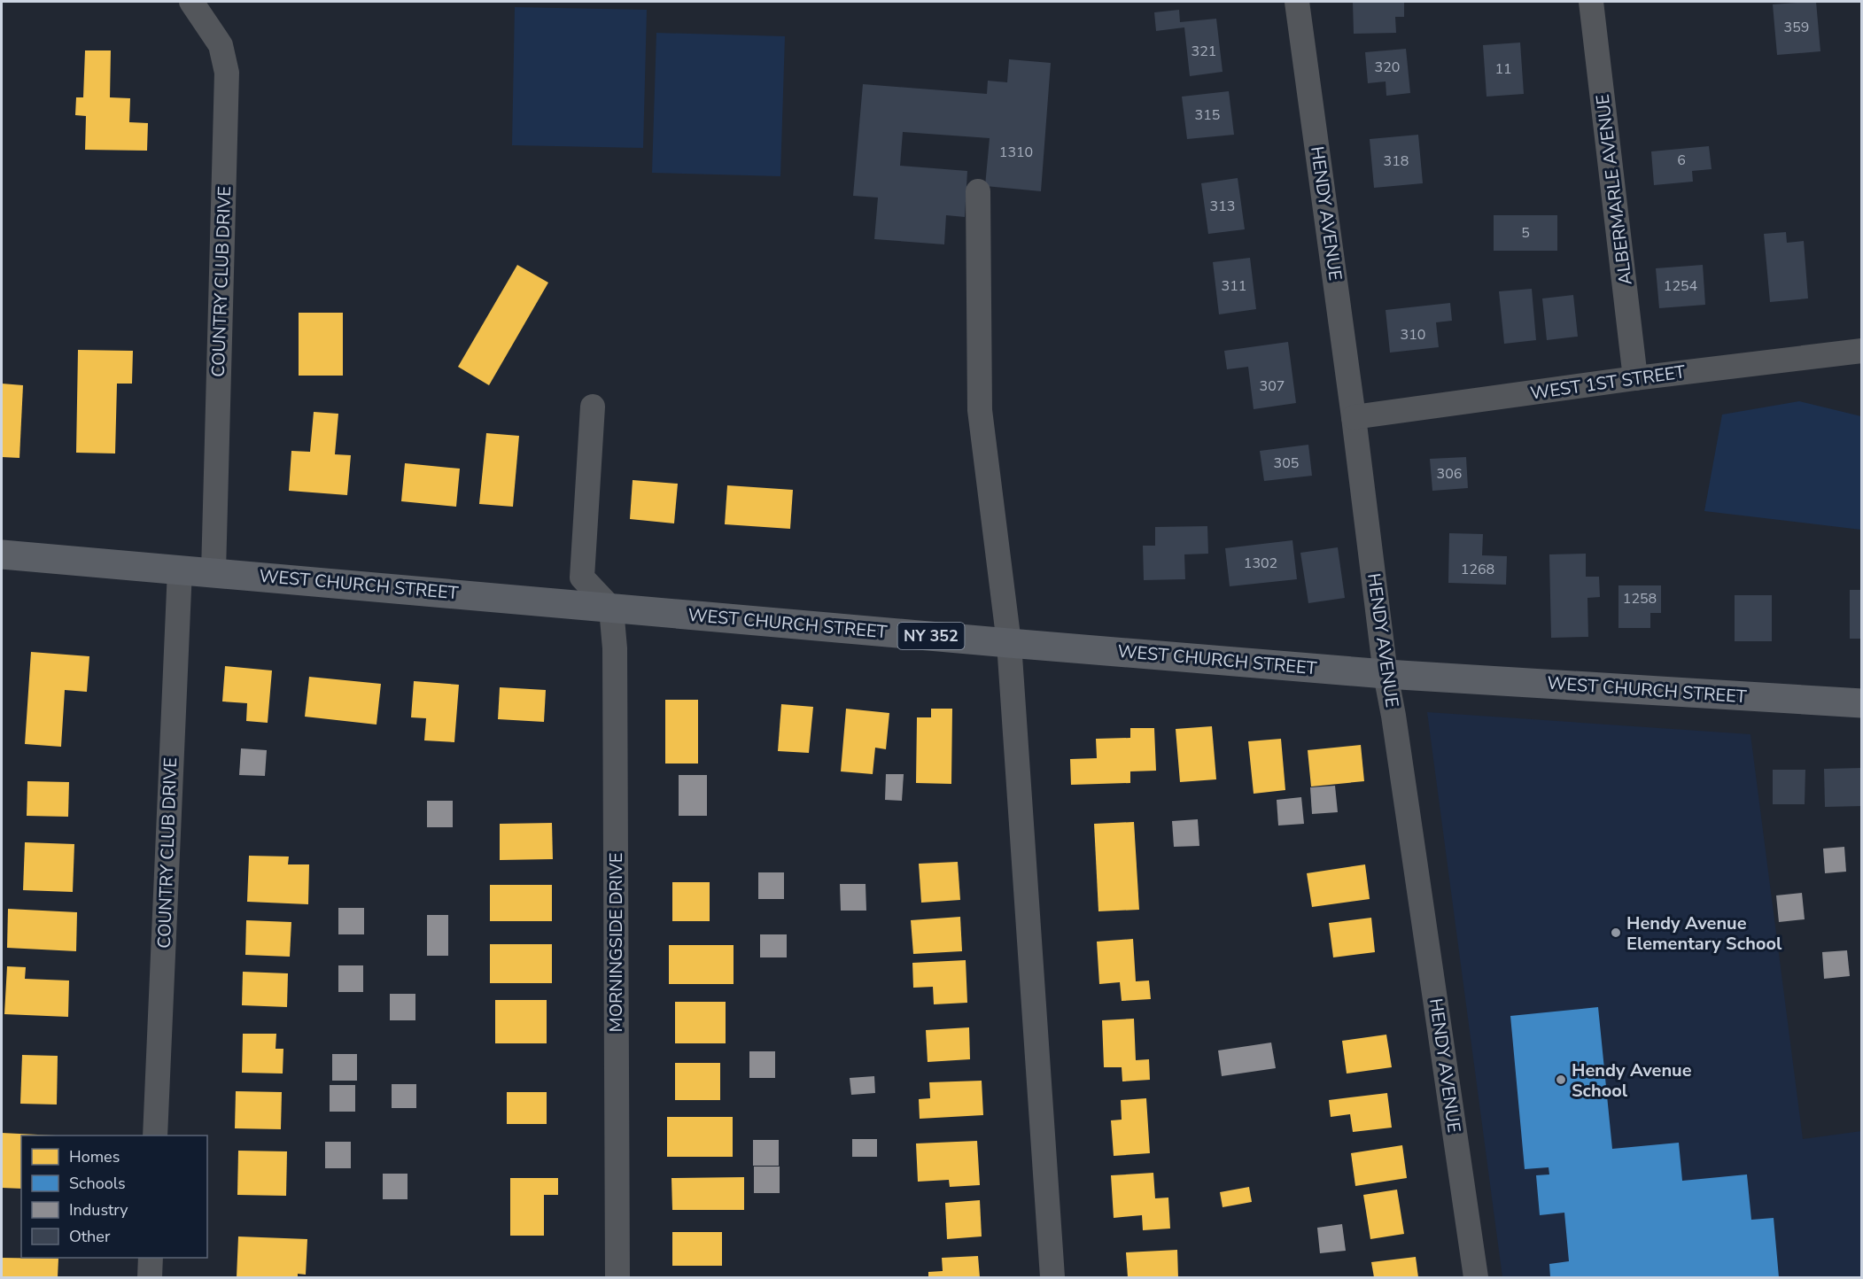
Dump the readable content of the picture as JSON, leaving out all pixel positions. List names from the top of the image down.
{
  "streets": {
    "main road": ["WEST CHURCH STREET", "NY 352"],
    "street": [
      "ALBERMARLE AVENUE",
      "HENDY AVENUE",
      "COUNTRY CLUB DRIVE",
      "WEST 1ST STREET",
      "MORNINGSIDE DRIVE"
    ]
  },
  "crossings": [
    ["ALBERMARLE AVENUE", "WEST 1ST STREET"],
    ["HENDY AVENUE", "WEST 1ST STREET"],
    ["HENDY AVENUE", "WEST CHURCH STREET"],
    ["COUNTRY CLUB DRIVE", "WEST CHURCH STREET"],
    ["WEST CHURCH STREET", "MORNINGSIDE DRIVE"]
  ],
  "places": ["Hendy Avenue Elementary School", "Hendy Avenue School"],
  "house_numbers": [
    "359",
    "321",
    "320",
    "11",
    "315",
    "1310",
    "6",
    "318",
    "313",
    "5",
    "311",
    "1254",
    "310",
    "307",
    "305",
    "306",
    "1302",
    "1268",
    "1258"
  ],
  "legend": [
    "Homes",
    "Schools",
    "Industry",
    "Other"
  ]
}
